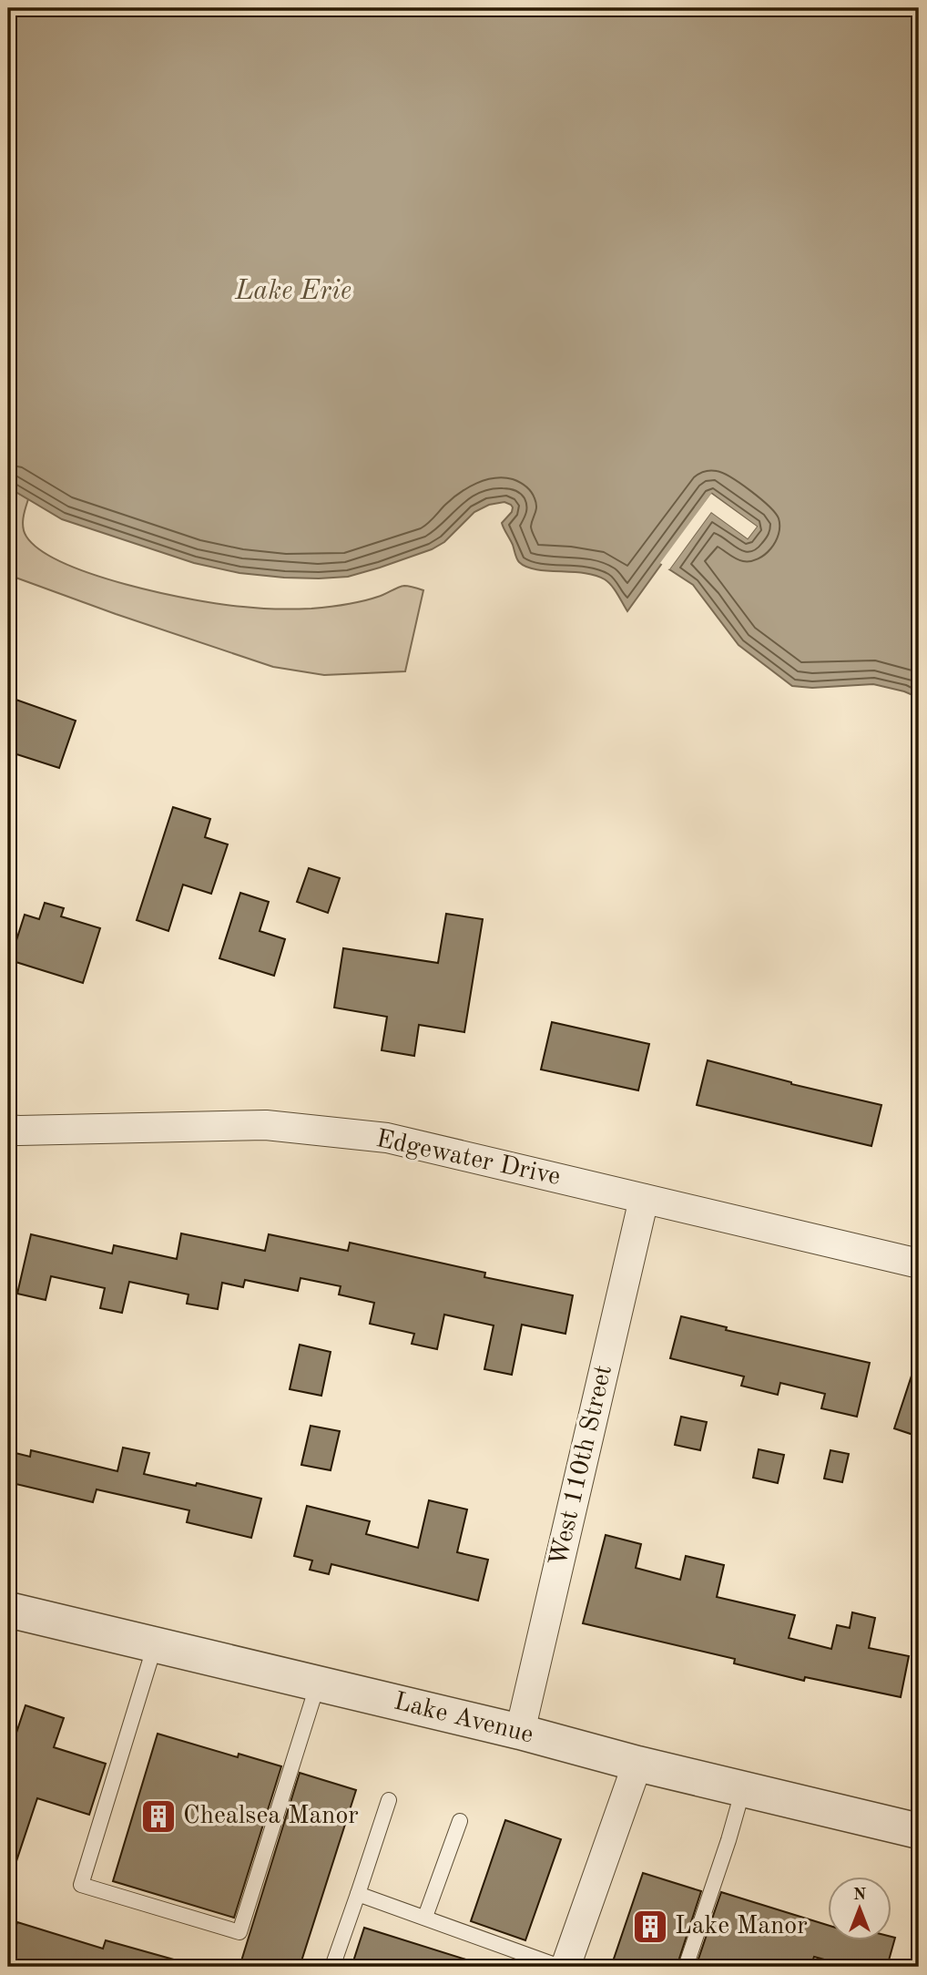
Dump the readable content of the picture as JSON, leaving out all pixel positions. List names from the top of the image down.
{
  "streets": {
    "street": ["Edgewater Drive", "West 110th Street", "Lake Avenue"]
  },
  "crossings": [
    ["Edgewater Drive", "West 110th Street"],
    ["West 110th Street", "Lake Avenue"]
  ],
  "water": ["Lake Erie"],
  "places": {
    "building": ["Chealsea Manor", "Lake Manor"]
  },
  "north": "top"
}
